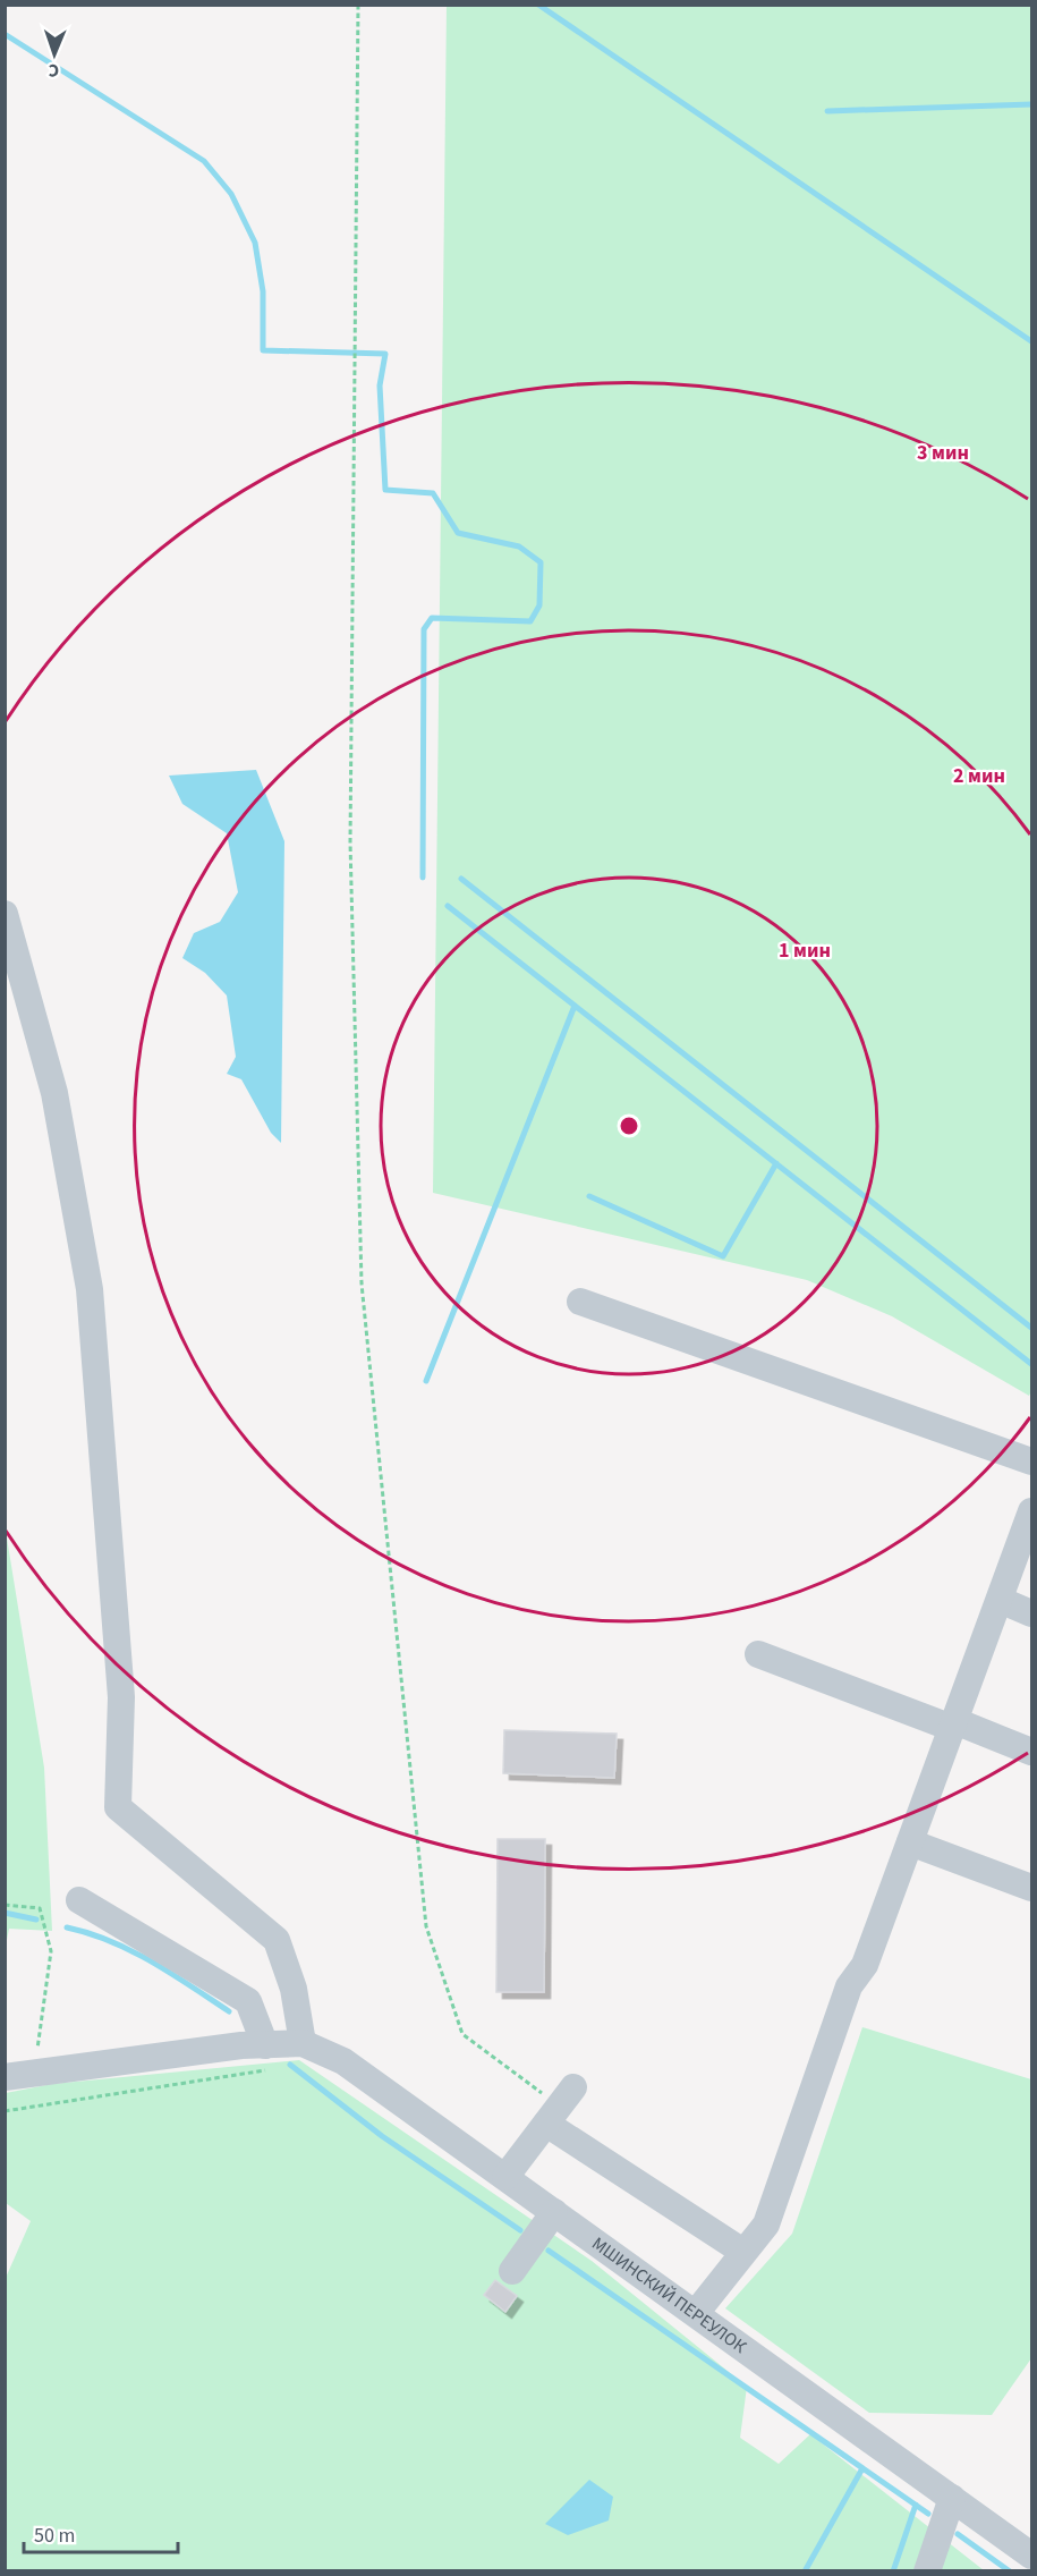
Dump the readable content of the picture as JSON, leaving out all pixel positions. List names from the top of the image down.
{
  "streets": {
    "street": ["МШИНСКИЙ ПЕРЕУЛОК"]
  },
  "scale_bar": "50 m",
  "north": "bottom",
  "rings": ["3 мин", "2 мин", "1 мин"]
}
